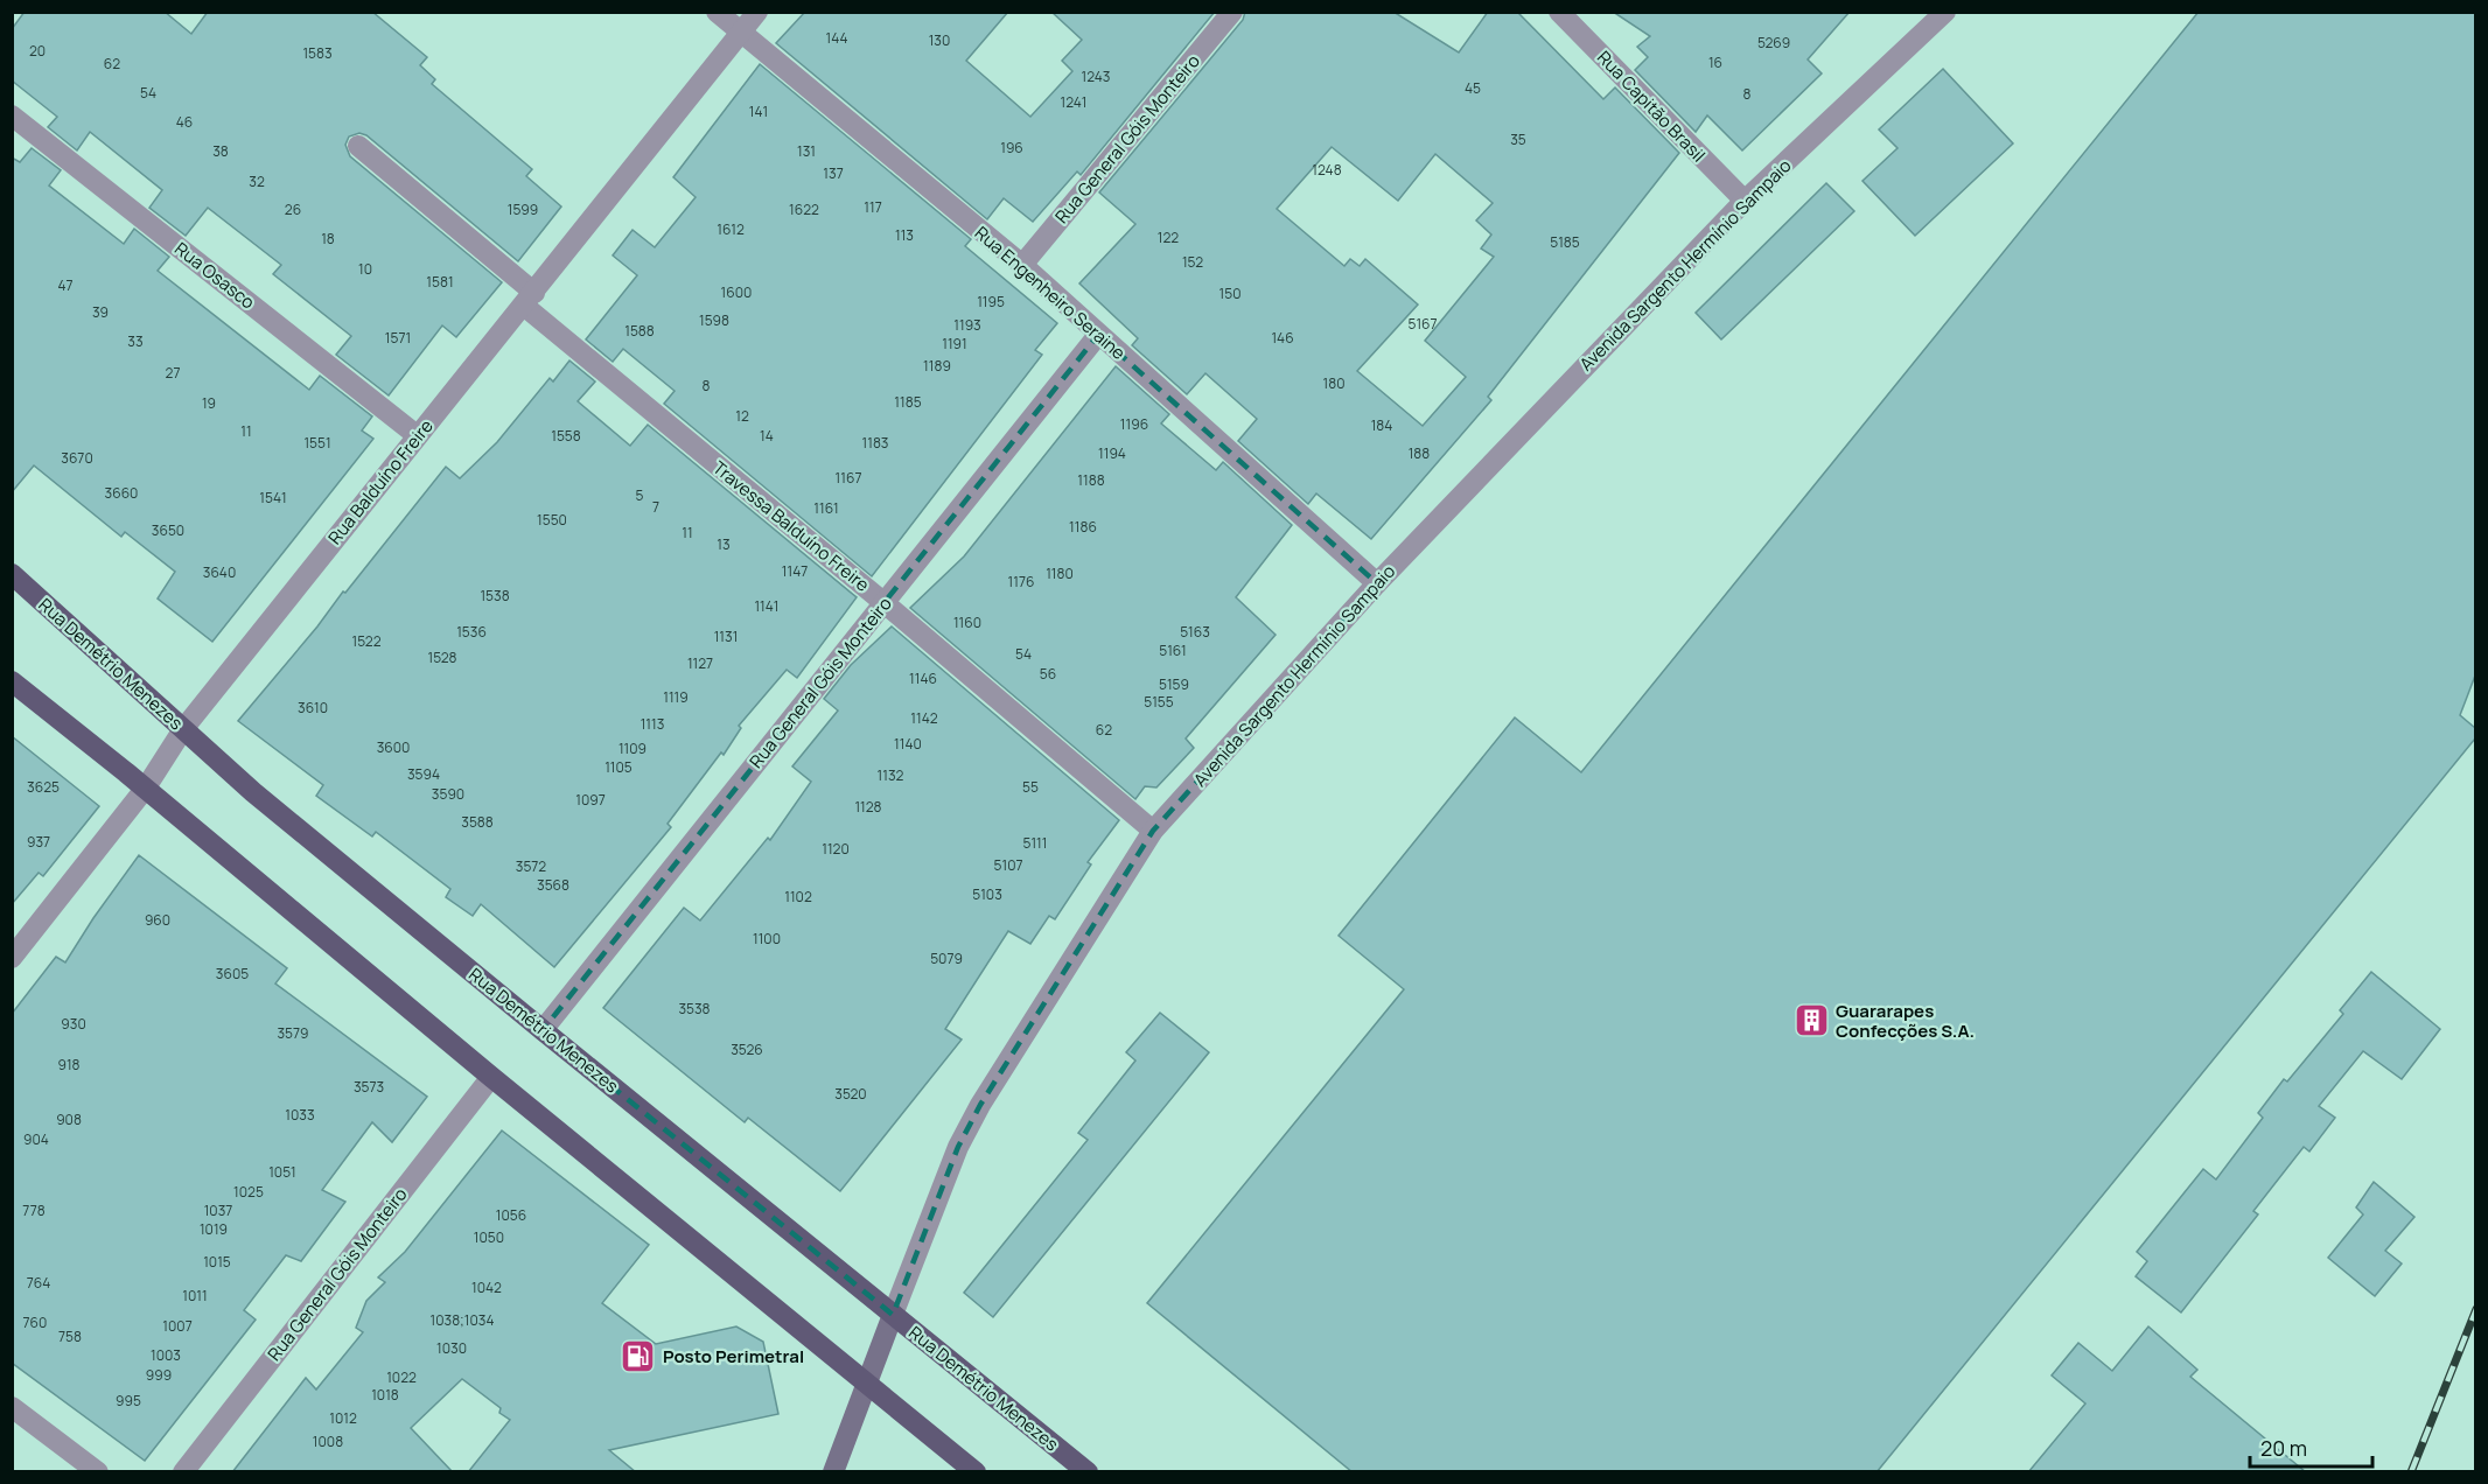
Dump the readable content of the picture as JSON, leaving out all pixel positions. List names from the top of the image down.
{
  "streets": {
    "main road": ["Avenida Sargento Hermínio Sampaio", "Rua Demétrio Menezes"],
    "street": [
      "Rua Capitão Brasil",
      "Rua General Góis Monteiro",
      "Rua Osasco",
      "Rua Engenheiro Seraine",
      "Rua Balduíno Freire",
      "Travessa Balduíno Freire"
    ]
  },
  "crossings": [
    ["Rua Capitão Brasil", "Avenida Sargento Hermínio Sampaio"],
    ["Rua General Góis Monteiro", "Rua Engenheiro Seraine"],
    ["Rua General Góis Monteiro", "Travessa Balduíno Freire"],
    ["Rua General Góis Monteiro", "Rua Demétrio Menezes"],
    ["Avenida Sargento Hermínio Sampaio", "Rua Engenheiro Seraine"],
    ["Avenida Sargento Hermínio Sampaio", "Travessa Balduíno Freire"],
    ["Avenida Sargento Hermínio Sampaio", "Rua Demétrio Menezes"],
    ["Rua Osasco", "Rua Balduíno Freire"],
    ["Rua Engenheiro Seraine", "Rua Balduíno Freire"],
    ["Rua Balduíno Freire", "Travessa Balduíno Freire"],
    ["Rua Balduíno Freire", "Rua Demétrio Menezes"]
  ],
  "places": {
    "building": ["Guararapes Confecções S.A."],
    "fuel station": ["Posto Perimetral"]
  },
  "house_numbers": [
    "144",
    "130",
    "5269",
    "20",
    "1583",
    "16",
    "62",
    "1243",
    "45",
    "54",
    "8",
    "1241",
    "141",
    "46",
    "35",
    "196",
    "38",
    "131",
    "1248",
    "137",
    "32",
    "117",
    "26",
    "1599",
    "1622",
    "1612",
    "113",
    "122",
    "18",
    "5185",
    "152",
    "10",
    "1581",
    "47",
    "1600",
    "150",
    "1195",
    "39",
    "1598",
    "5167",
    "1193",
    "1588",
    "1571",
    "146",
    "33",
    "1191",
    "1189",
    "27",
    "180",
    "8",
    "1185",
    "19",
    "12",
    "1196",
    "184",
    "11",
    "1558",
    "14",
    "1551",
    "1183",
    "1194",
    "188",
    "3670",
    "1167",
    "1188",
    "3660",
    "5",
    "1541",
    "7",
    "1161",
    "1550",
    "1186",
    "3650",
    "11",
    "13",
    "1147",
    "3640",
    "1180",
    "1176",
    "1538",
    "1141",
    "1160",
    "1536",
    "5163",
    "1131",
    "1522",
    "5161",
    "54",
    "1528",
    "1127",
    "56",
    "1146",
    "5159",
    "1119",
    "5155",
    "3610",
    "1142",
    "1113",
    "62",
    "1140",
    "3600",
    "1109",
    "1105",
    "3594",
    "1132",
    "3625",
    "55",
    "3590",
    "1097",
    "1128",
    "3588",
    "937",
    "5111",
    "1120",
    "5107",
    "3572",
    "3568",
    "5103",
    "1102",
    "960",
    "1100",
    "5079",
    "3605",
    "3538",
    "930",
    "3579",
    "3526",
    "918",
    "3573",
    "3520",
    "1033",
    "908",
    "904",
    "1051",
    "1025",
    "778",
    "1037",
    "1056",
    "1019",
    "1050",
    "1015",
    "764",
    "1042",
    "1011",
    "1038;1034",
    "760",
    "1007",
    "758",
    "1030",
    "1003",
    "999",
    "1022",
    "1018",
    "995",
    "1012",
    "1008"
  ],
  "scale_bar": "20 m"
}
